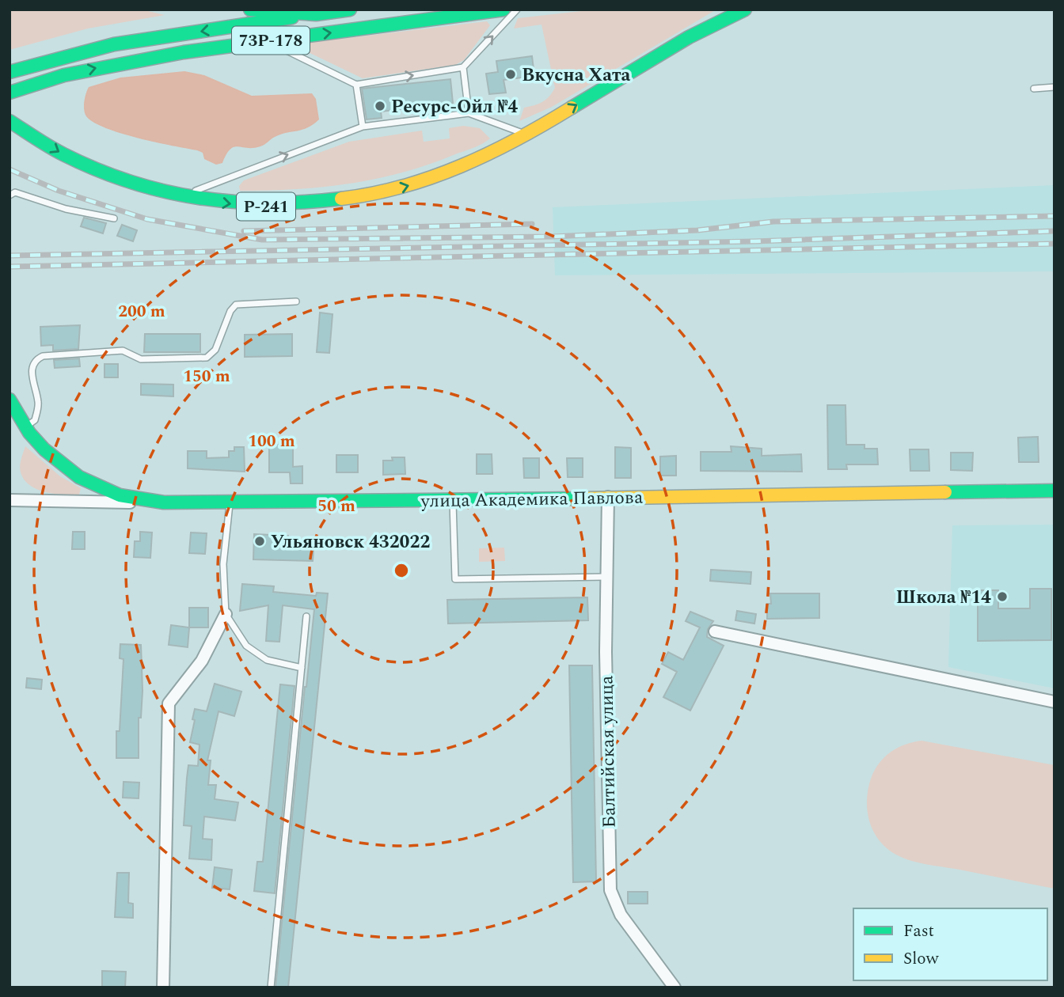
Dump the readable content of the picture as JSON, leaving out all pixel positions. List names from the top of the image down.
{
  "streets": {
    "main road": ["73Р-178", "Р-241", "улица Академика Павлова"],
    "street": ["Балтийская улица"]
  },
  "crossings": [
    ["улица Академика Павлова", "Балтийская улица"]
  ],
  "places": [
    "Вкусна Хата",
    "Ресурс-Ойл №4",
    "Ульяновск 432022",
    "Школа №14"
  ],
  "legend": ["Fast", "Slow"],
  "rings": [
    "200 m",
    "150 m",
    "100 m",
    "50 m"
  ]
}
